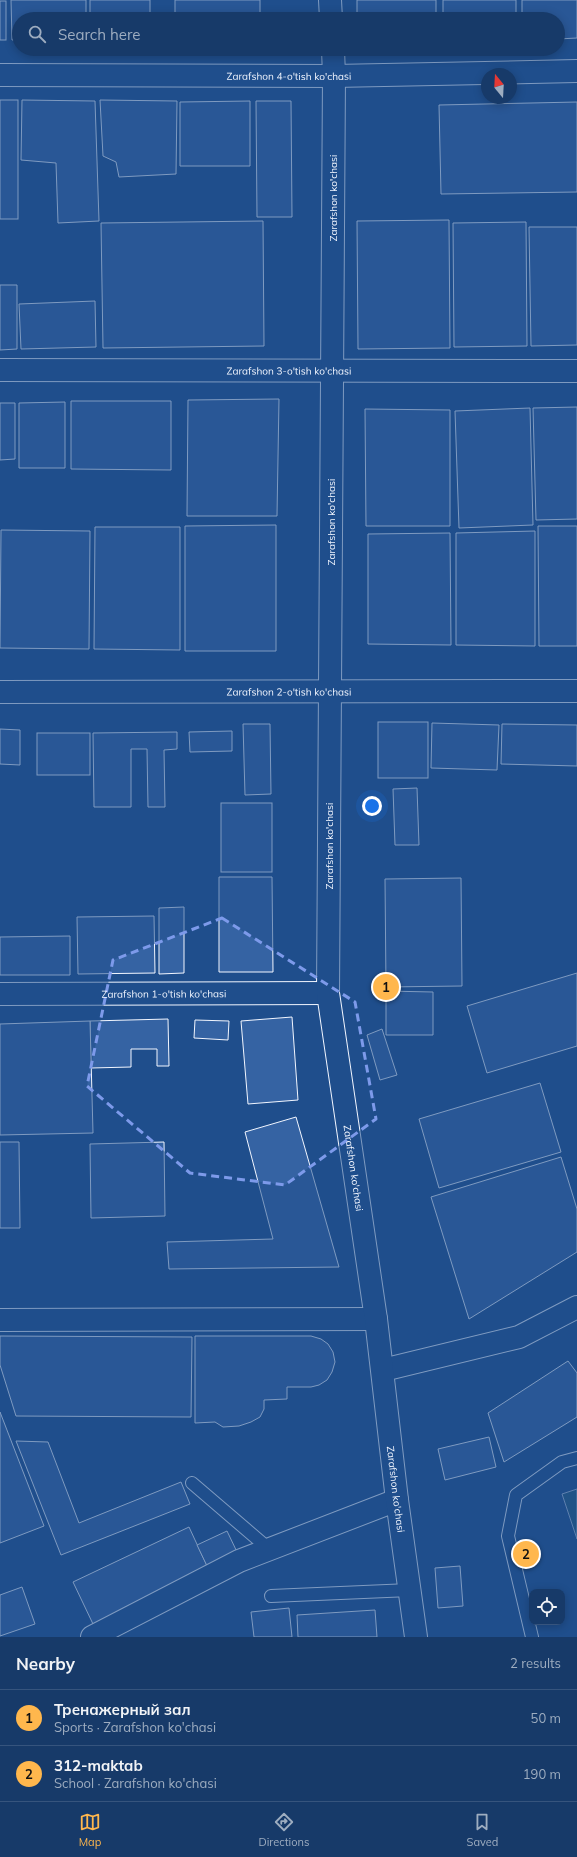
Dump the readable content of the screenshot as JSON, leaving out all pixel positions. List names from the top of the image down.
{
  "streets": {
    "street": [
      "Zarafshon 4-o'tish ko'chasi",
      "Zarafshon ko'chasi",
      "Zarafshon 3-o'tish ko'chasi",
      "Zarafshon 2-o'tish ko'chasi",
      "Zarafshon 1-o'tish ko'chasi"
    ]
  },
  "crossings": [
    ["Zarafshon 4-o'tish ko'chasi", "Zarafshon ko'chasi"],
    ["Zarafshon ko'chasi", "Zarafshon 3-o'tish ko'chasi"],
    ["Zarafshon ko'chasi", "Zarafshon 2-o'tish ko'chasi"],
    ["Zarafshon ko'chasi", "Zarafshon 1-o'tish ko'chasi"]
  ],
  "north": "top",
  "page": {
    "search": "Search here",
    "pins": ["1", "2"],
    "heading": ["Nearby", "2 results"],
    "list": [
      {
        "mark": "1",
        "name": "Тренажерный зал",
        "note": "Sports · Zarafshon ko'chasi",
        "value": "50 m"
      },
      {
        "mark": "2",
        "name": "312-maktab",
        "note": "School · Zarafshon ko'chasi",
        "value": "190 m"
      }
    ],
    "nav": ["Map", "Directions", "Saved"]
  }
}
